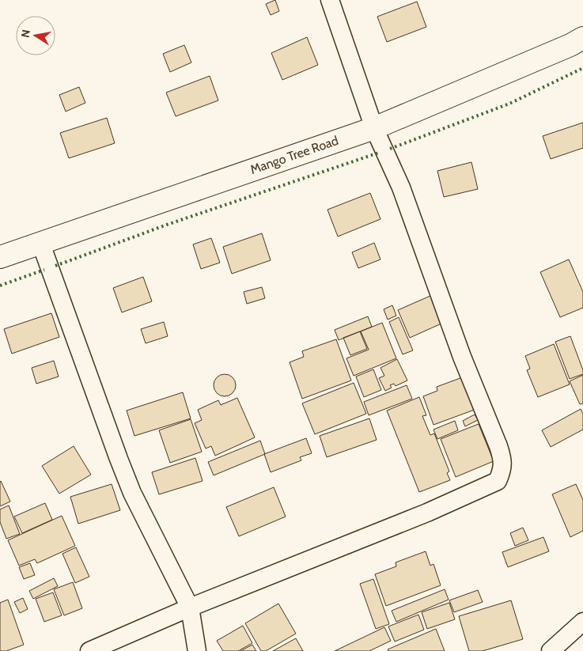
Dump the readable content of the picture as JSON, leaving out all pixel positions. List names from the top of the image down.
{
  "streets": {
    "main road": ["Mango Tree Road"]
  },
  "north": "left"
}
